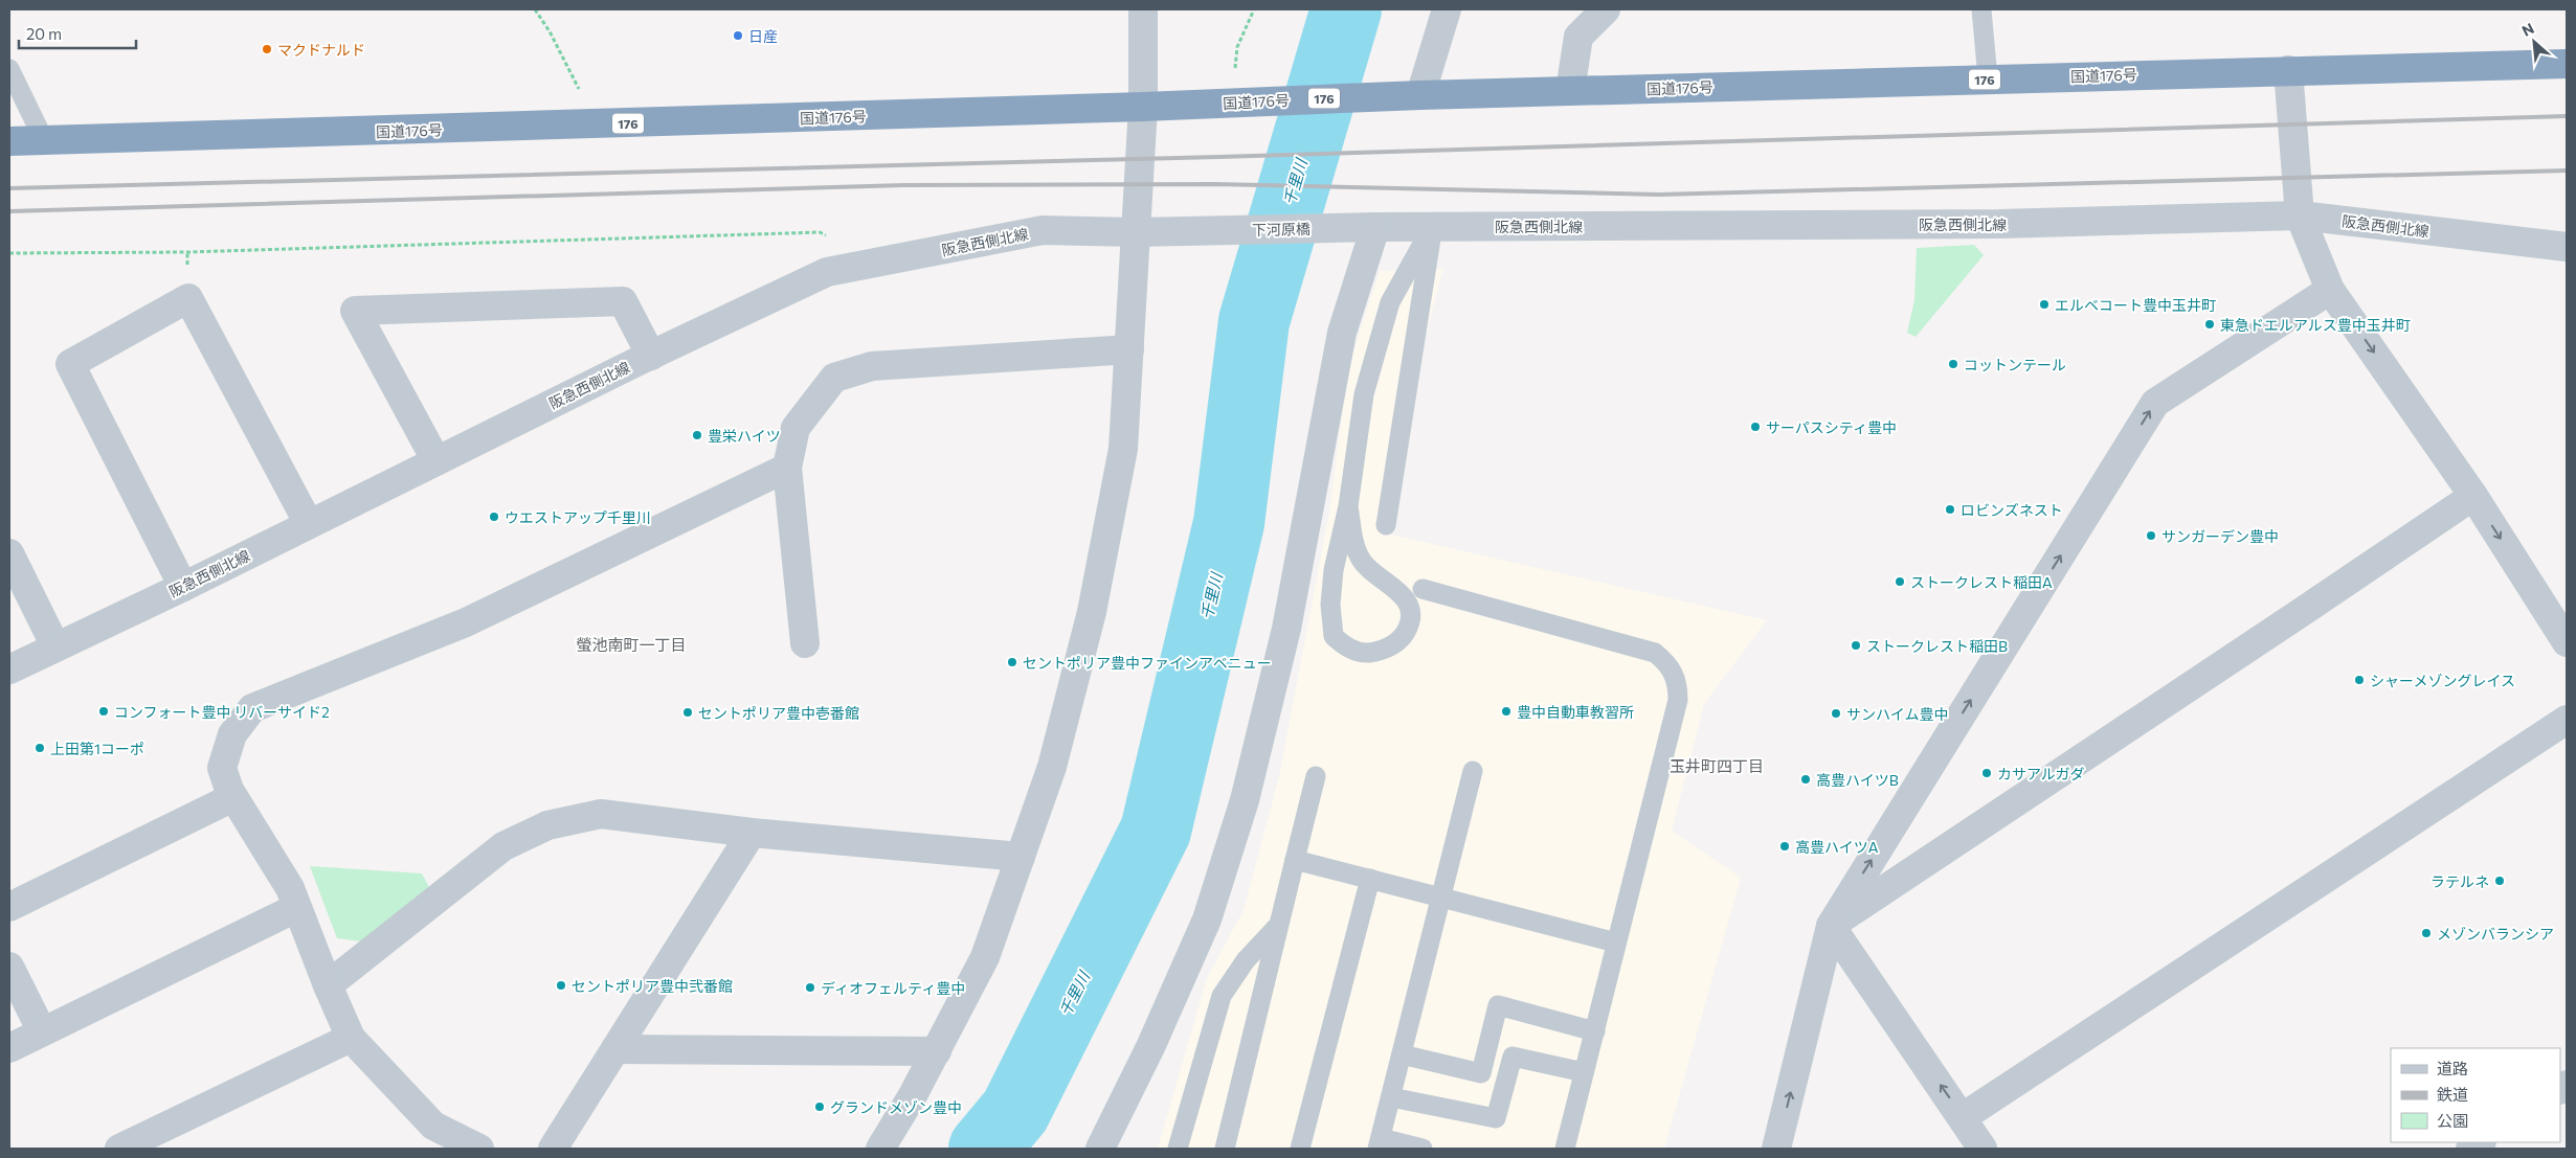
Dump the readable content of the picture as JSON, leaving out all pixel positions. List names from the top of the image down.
{
  "streets": {
    "highway": ["国道176号", "176"],
    "street": ["阪急西側北線", "下河原橋"]
  },
  "crossings": [
    ["阪急西側北線", "下河原橋"]
  ],
  "districts": ["螢池南町一丁目", "玉井町四丁目"],
  "water": ["千里川"],
  "places": [
    "日産",
    "マクドナルド",
    "エルベコート豊中玉井町",
    "東急ドエルアルス豊中玉井町",
    "コットンテール",
    "サーパスシティ豊中",
    "豊栄ハイツ",
    "ロビンズネスト",
    "ウエストアップ千里川",
    "サンガーデン豊中",
    "ストークレスト稲田A",
    "ストークレスト稲田B",
    "セントポリア豊中ファインアベニュー",
    "シャーメゾングレイス",
    "コンフォート豊中 リバーサイド2",
    "豊中自動車教習所",
    "セントポリア豊中壱番館",
    "サンハイム豊中",
    "上田第1コーポ",
    "カサアルガダ",
    "高豊ハイツB",
    "高豊ハイツA",
    "ラテルネ",
    "メゾンバランシア",
    "セントポリア豊中弐番館",
    "ディオフェルティ豊中",
    "グランドメゾン豊中"
  ],
  "legend": ["道路", "鉄道", "公園"],
  "scale_bar": "20 m",
  "north": "top left"
}
